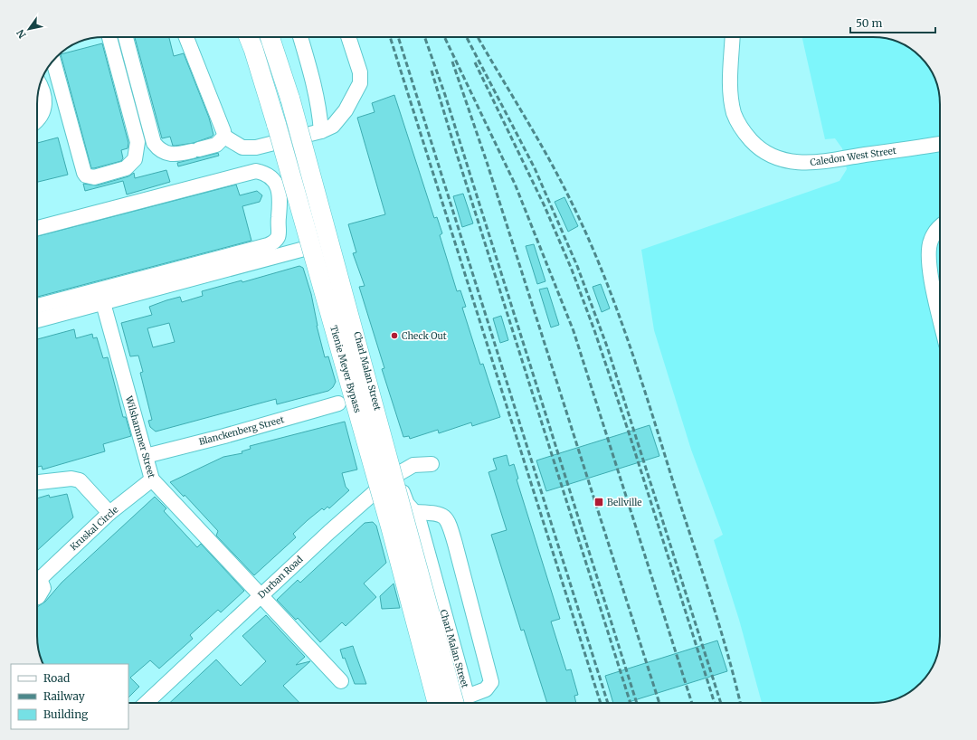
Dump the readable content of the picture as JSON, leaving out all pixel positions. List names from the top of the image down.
{
  "streets": {
    "main road": ["Tienie Meyer Bypass"],
    "street": [
      "Caledon West Street",
      "Charl Malan Street",
      "Blanckenberg Street",
      "Wilshammer Street",
      "Kruskal Circle",
      "Durban Road"
    ]
  },
  "crossings": [
    ["Tienie Meyer Bypass", "Charl Malan Street"],
    ["Charl Malan Street", "Wilshammer Street"],
    ["Charl Malan Street", "Durban Road"],
    ["Blanckenberg Street", "Wilshammer Street"],
    ["Wilshammer Street", "Kruskal Circle"],
    ["Wilshammer Street", "Durban Road"]
  ],
  "places": {
    "other": ["Check Out"],
    "transit": ["Bellville"]
  },
  "legend": ["Road", "Railway", "Building"],
  "scale_bar": "50 m",
  "north": "bottom left"
}
